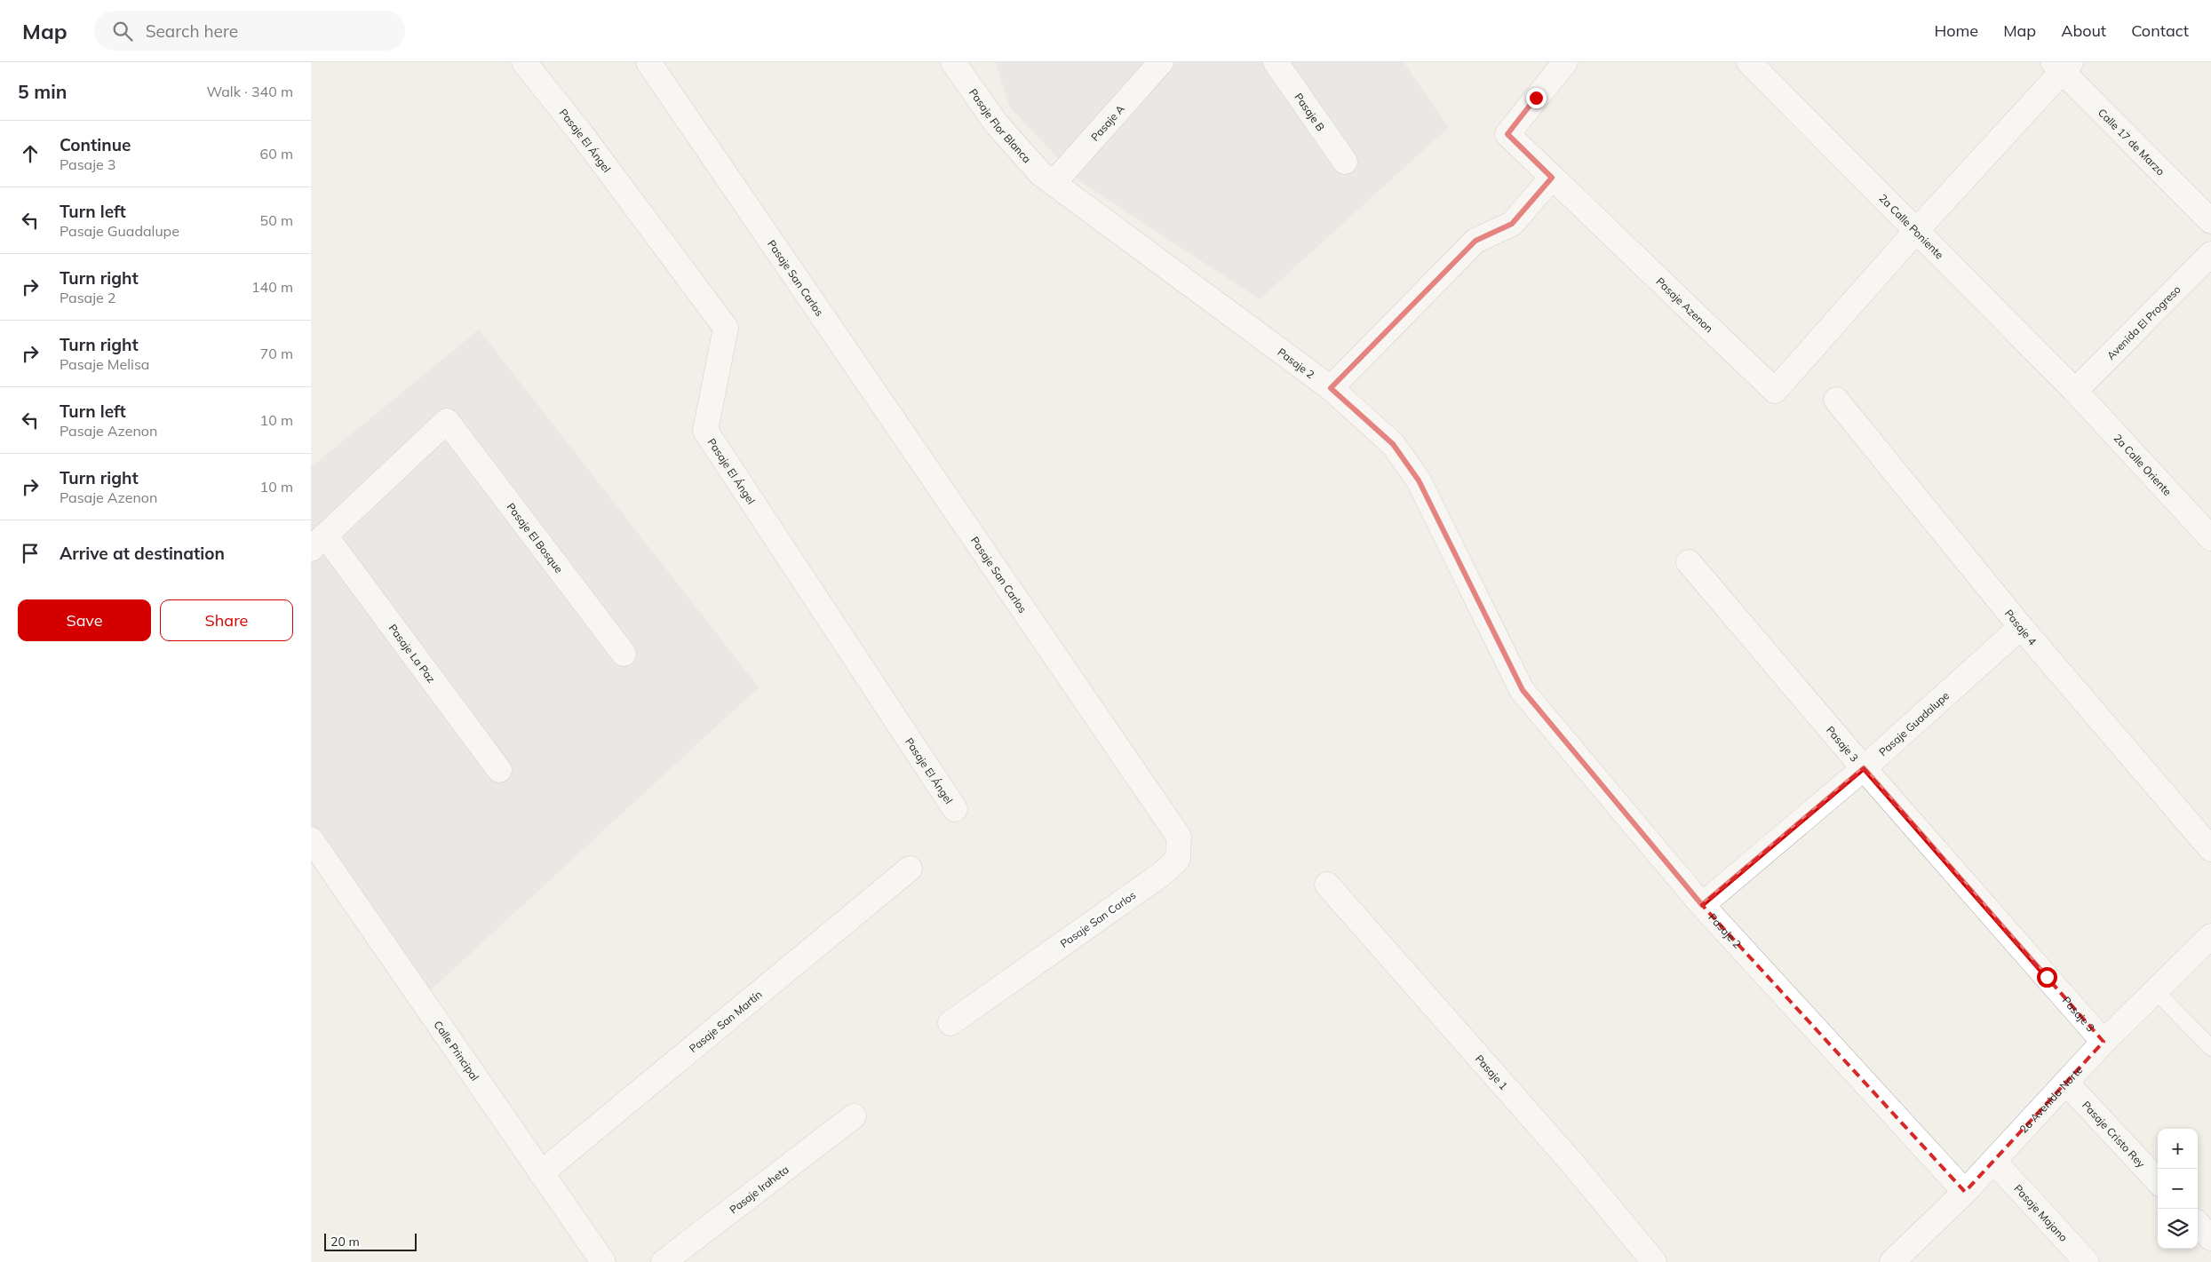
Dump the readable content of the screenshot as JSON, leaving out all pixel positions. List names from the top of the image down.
{
  "streets": {
    "street": [
      "Pasaje B",
      "Pasaje A",
      "Pasaje Flor Blanca",
      "Pasaje El Ángel",
      "Calle 17 de Marzo",
      "2a Calle Poniente",
      "Pasaje San Carlos",
      "Pasaje Azenon",
      "Avenida El Progreso",
      "Pasaje 2",
      "2a Calle Oriente",
      "Pasaje El Bosque",
      "Pasaje 4",
      "Pasaje La Paz",
      "Pasaje Guadalupe",
      "Pasaje 3",
      "Pasaje San Martín",
      "Calle Principal",
      "Pasaje 1",
      "2a Avenida Norte",
      "Pasaje Cristo Rey",
      "Pasaje Iraheta",
      "Pasaje Majano"
    ]
  },
  "crossings": [
    ["Pasaje A", "Pasaje Flor Blanca"],
    ["Pasaje A", "Pasaje 2"],
    ["Pasaje Flor Blanca", "Pasaje 2"],
    ["2a Calle Poniente", "Pasaje Azenon"],
    ["2a Calle Poniente", "Avenida El Progreso"],
    ["2a Calle Poniente", "2a Calle Oriente"],
    ["Avenida El Progreso", "2a Calle Oriente"],
    ["Pasaje 2", "Pasaje Guadalupe"],
    ["Pasaje 2", "2a Avenida Norte"],
    ["Pasaje El Bosque", "Pasaje La Paz"],
    ["Pasaje 4", "Pasaje Guadalupe"],
    ["Pasaje Guadalupe", "Pasaje 3"],
    ["Pasaje 3", "2a Avenida Norte"],
    ["Pasaje San Martín", "Calle Principal"],
    ["2a Avenida Norte", "Pasaje Cristo Rey"],
    ["2a Avenida Norte", "Pasaje Majano"]
  ],
  "scale_bar": "20 m",
  "page": {
    "header": "Map",
    "search": "Search here",
    "nav": [
      "Home",
      "Map",
      "About",
      "Contact"
    ],
    "heading": ["5 min", "Walk · 340 m"],
    "list": [
      ["Continue", "Pasaje 3", "60 m"],
      ["Turn left", "Pasaje Guadalupe", "50 m"],
      ["Turn right", "Pasaje 2", "140 m"],
      ["Turn right", "Pasaje Melisa", "70 m"],
      ["Turn left", "Pasaje Azenon", "10 m"],
      ["Turn right", "Pasaje Azenon", "10 m"],
      "Arrive at destination"
    ],
    "buttons": ["Save", "Share"],
    "map_buttons": ["+", "−"],
    "scale": "20 m"
  }
}
